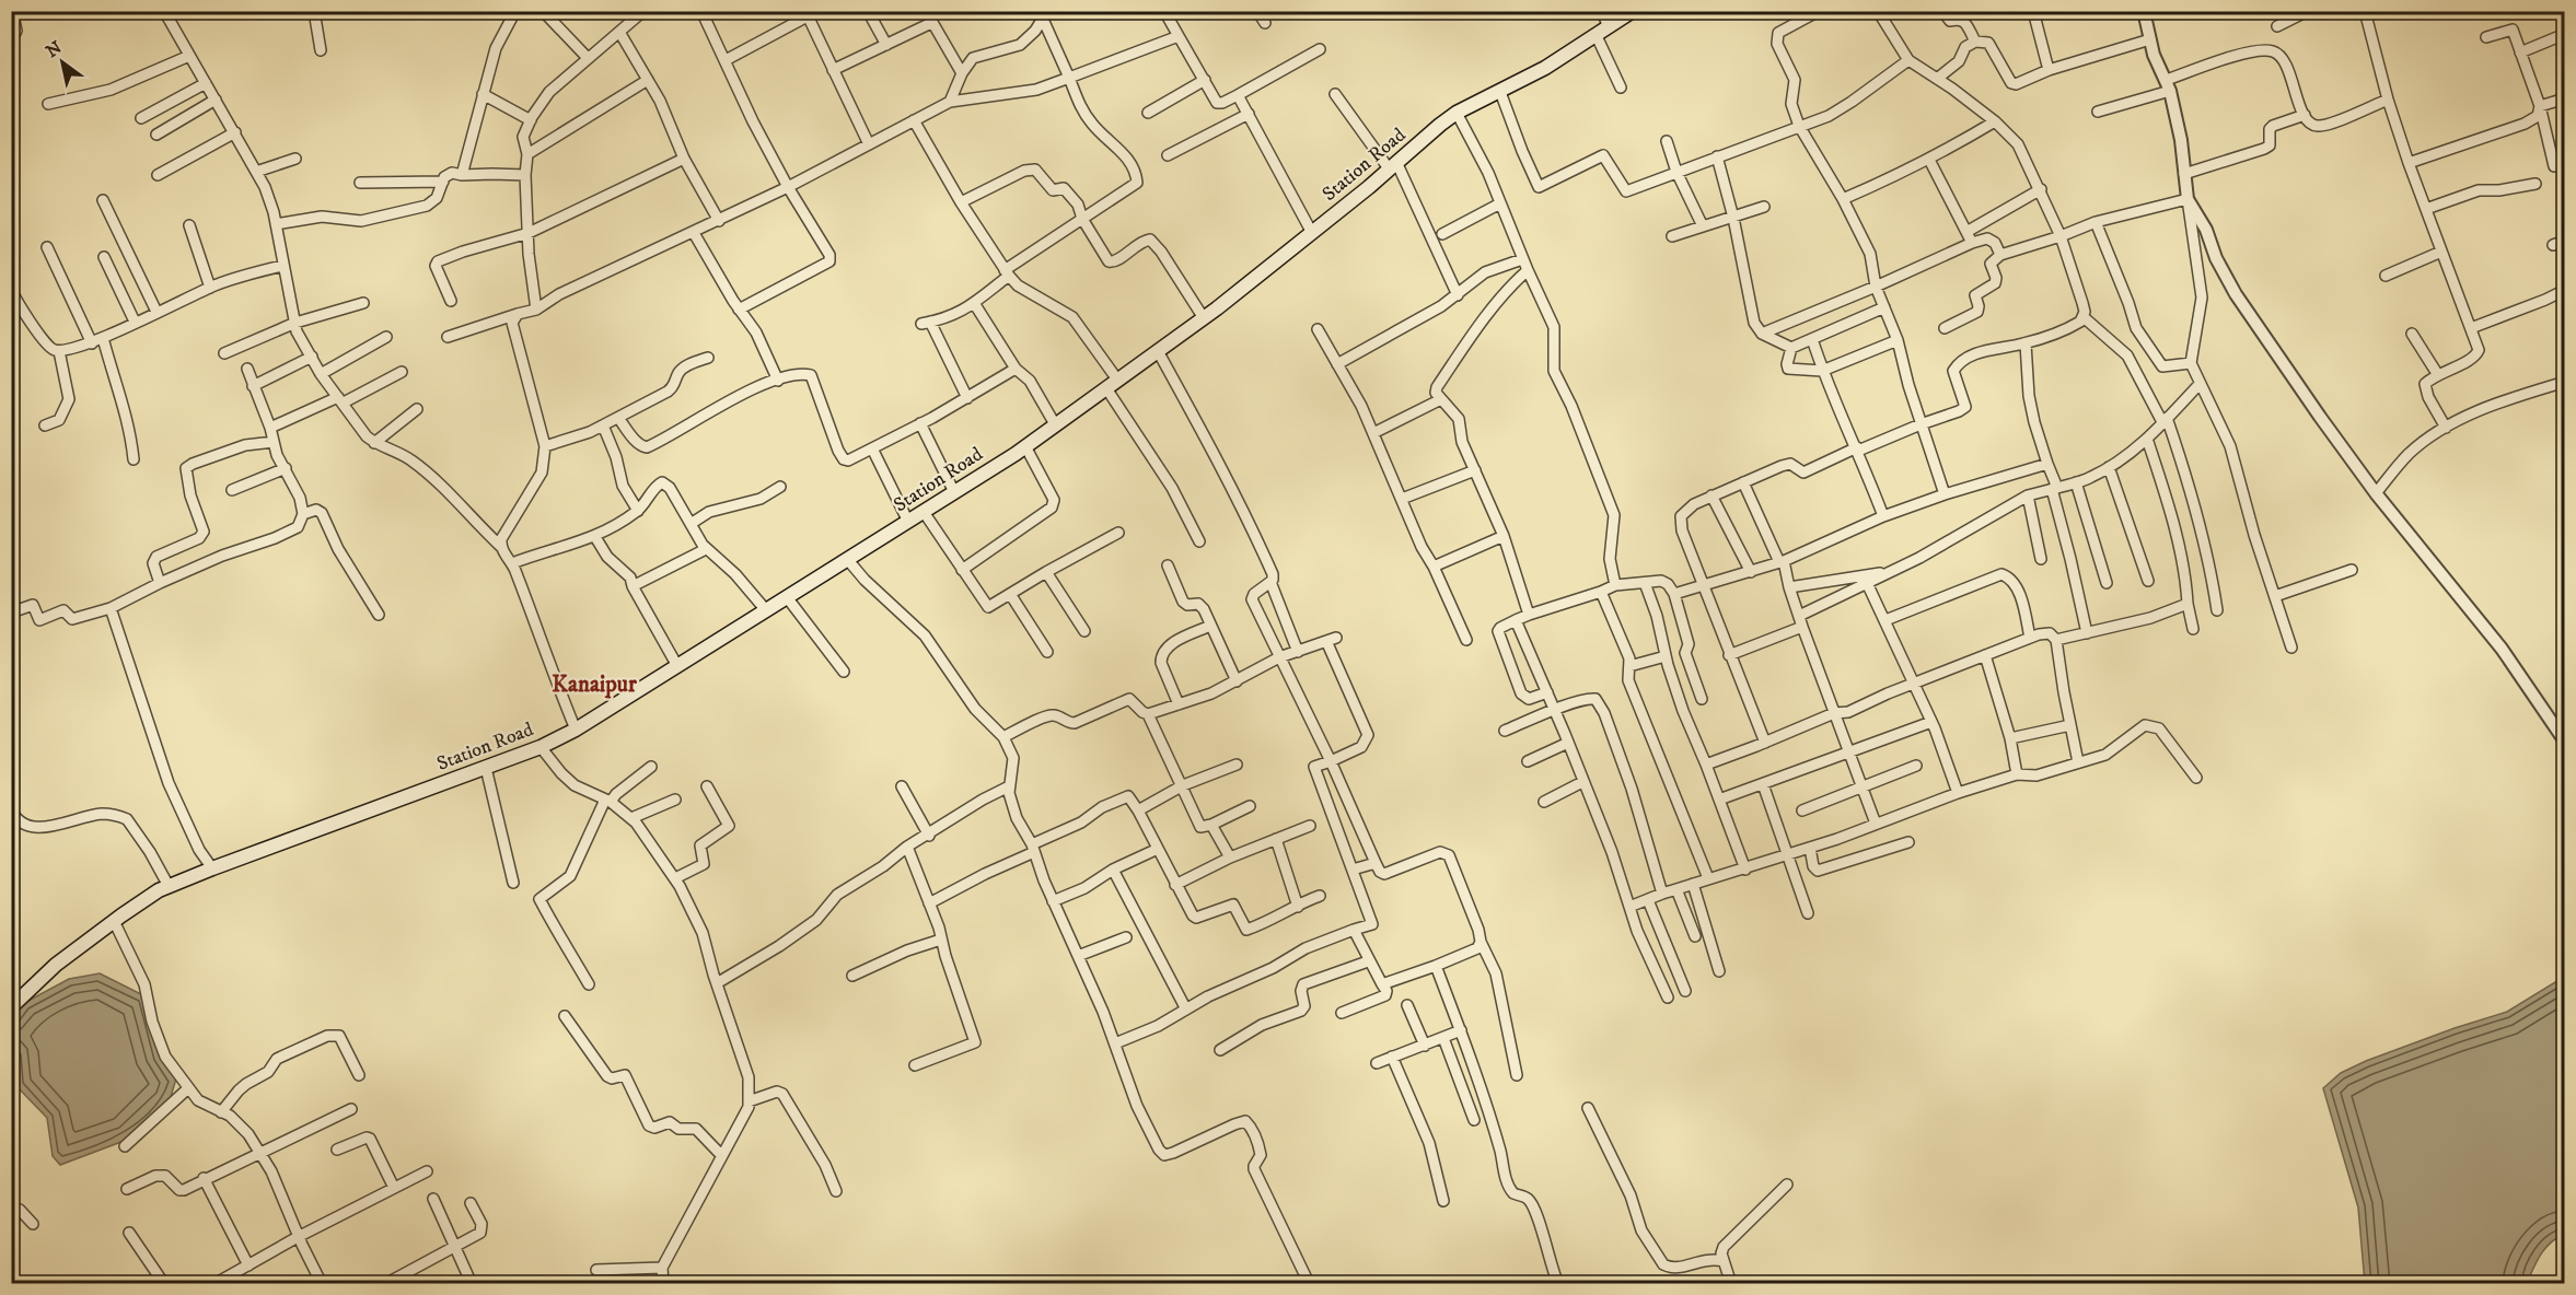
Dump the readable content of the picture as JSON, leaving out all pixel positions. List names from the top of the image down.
{
  "streets": {
    "main road": ["Station Road"]
  },
  "districts": ["Kanaipur"],
  "north": "top left"
}
